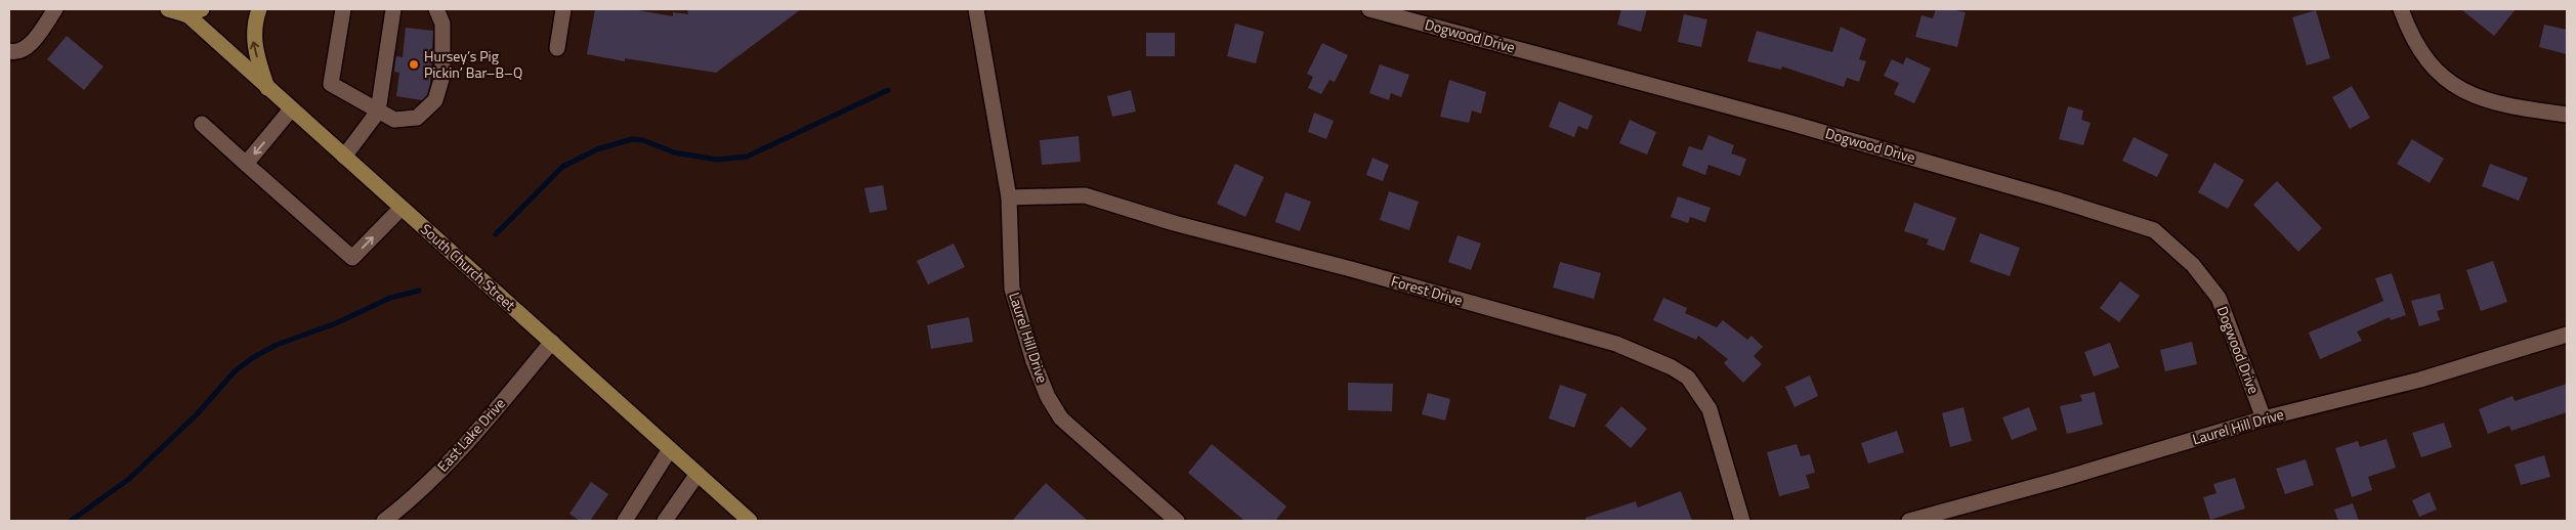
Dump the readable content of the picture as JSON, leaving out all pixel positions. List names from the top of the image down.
{
  "streets": {
    "main road": ["South Church Street"],
    "street": [
      "Dogwood Drive",
      "Forest Drive",
      "Laurel Hill Drive",
      "East Lake Drive"
    ]
  },
  "crossings": [
    ["Dogwood Drive", "Laurel Hill Drive"],
    ["South Church Street", "East Lake Drive"],
    ["Forest Drive", "Laurel Hill Drive"]
  ],
  "places": ["Hursey’s Pig Pickin’ Bar–B–Q"]
}
